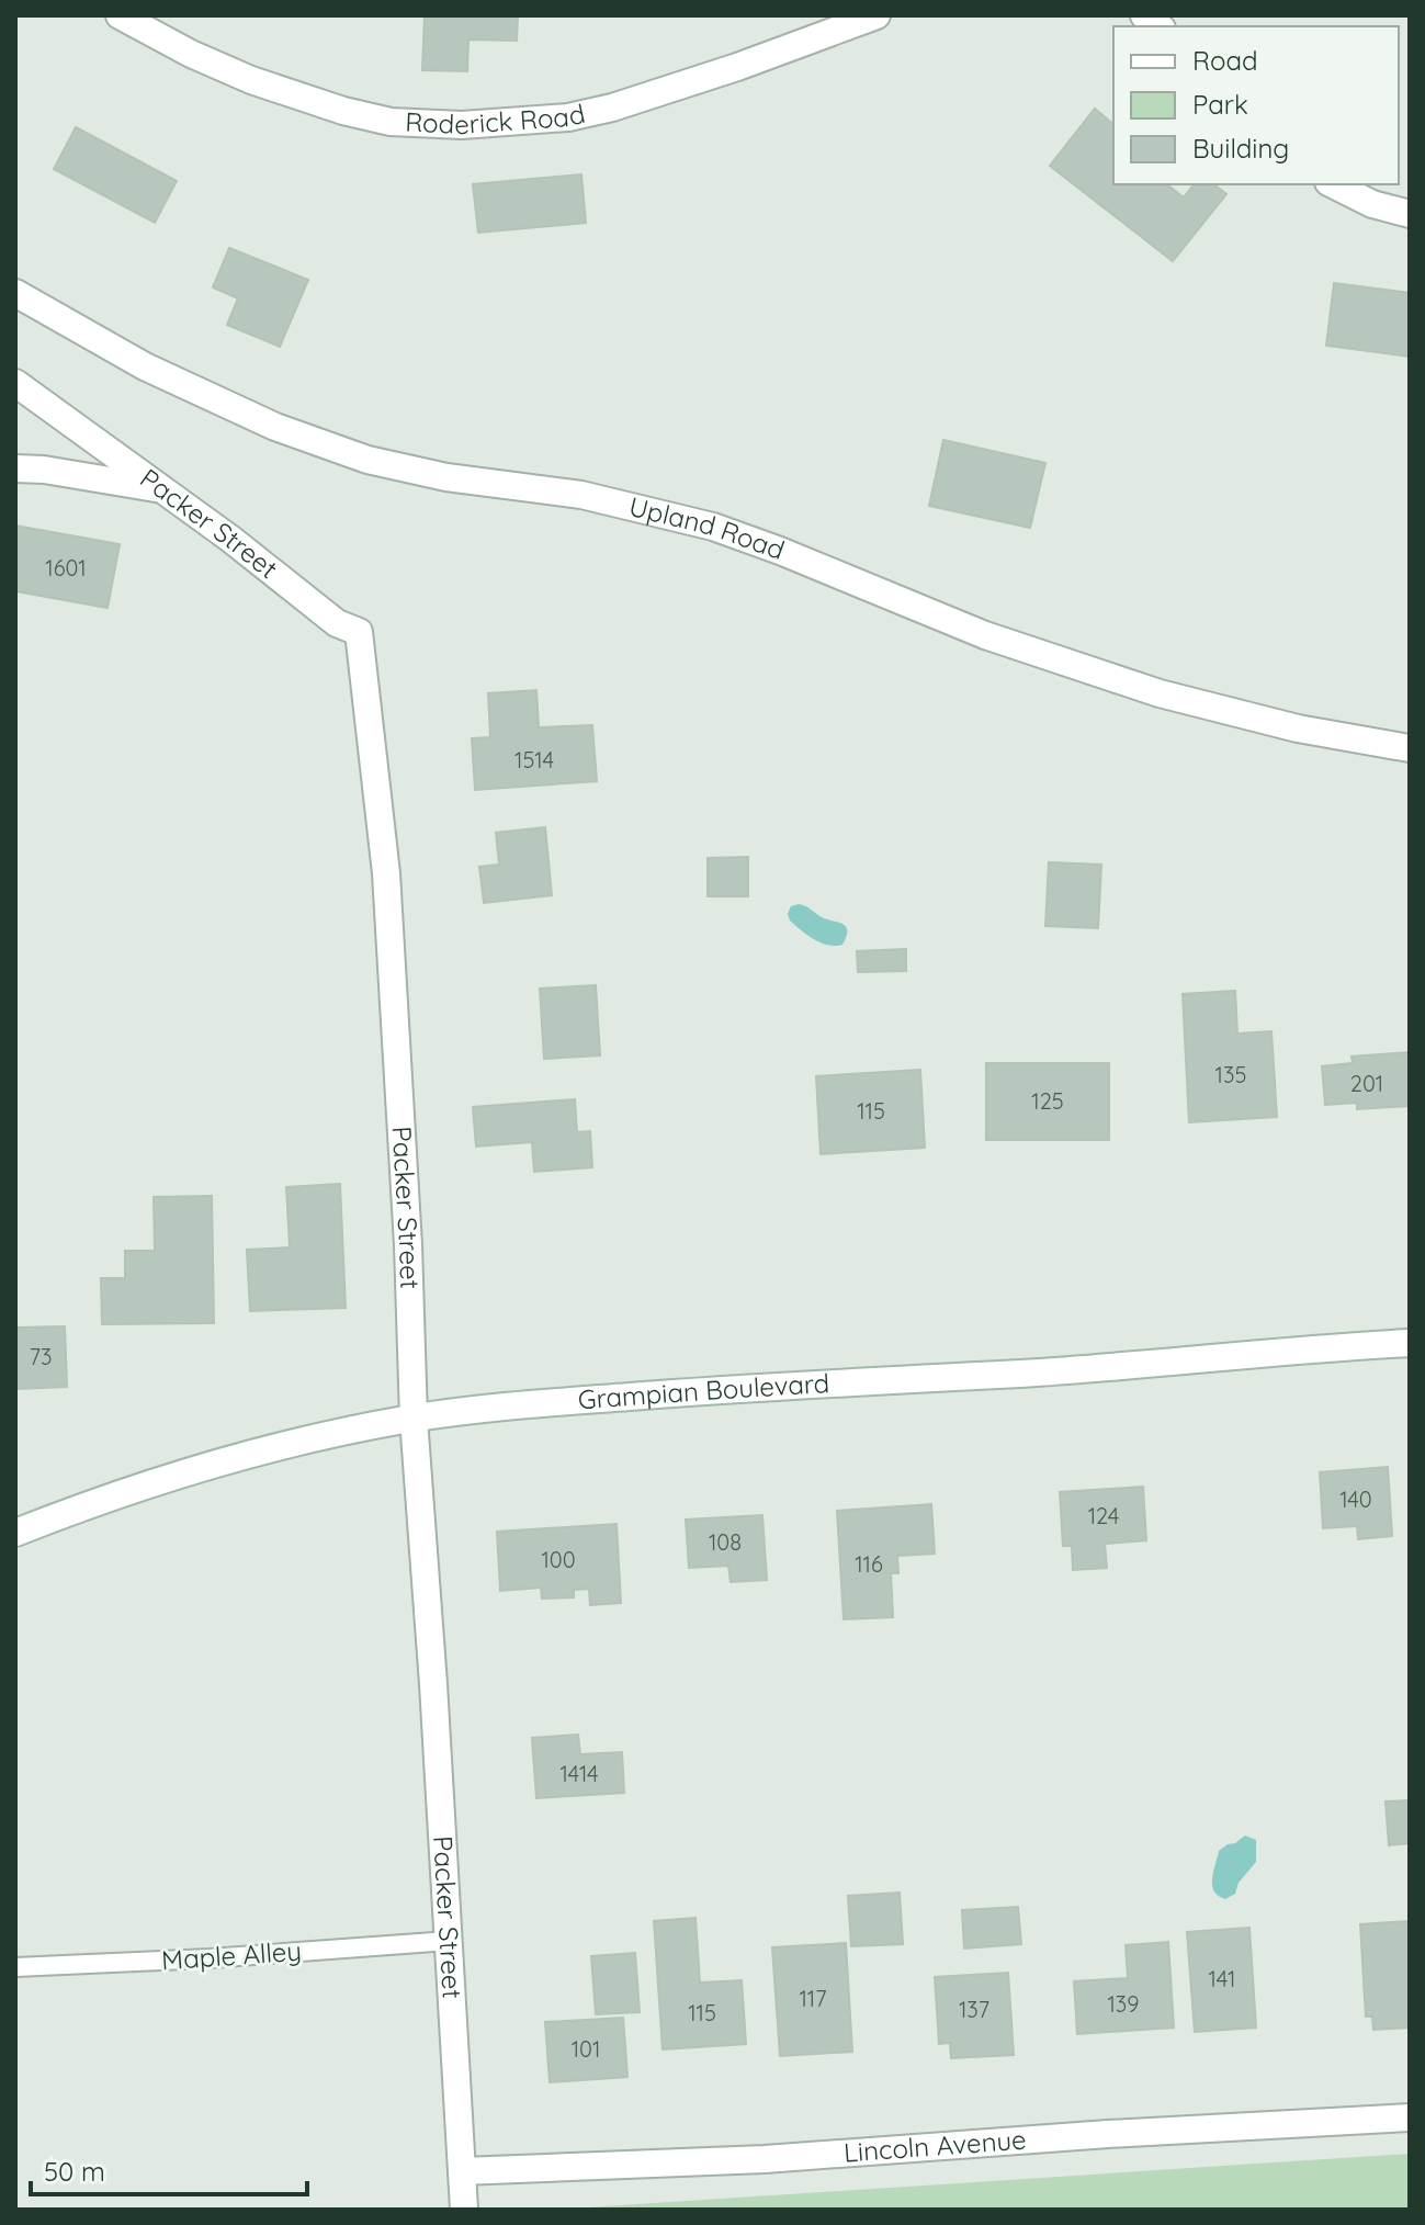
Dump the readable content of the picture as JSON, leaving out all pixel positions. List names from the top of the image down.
{
  "streets": {
    "street": [
      "Roderick Road",
      "Packer Street",
      "Upland Road",
      "Grampian Boulevard",
      "Lincoln Avenue"
    ],
    "lane": ["Maple Alley"]
  },
  "crossings": [
    ["Packer Street", "Grampian Boulevard"],
    ["Packer Street", "Maple Alley"],
    ["Packer Street", "Lincoln Avenue"]
  ],
  "house_numbers": [
    "1601",
    "1514",
    "135",
    "201",
    "125",
    "115",
    "73",
    "140",
    "124",
    "108",
    "100",
    "116",
    "1414",
    "141",
    "117",
    "139",
    "137",
    "115",
    "101"
  ],
  "legend": ["Road", "Park", "Building"],
  "scale_bar": "50 m"
}
